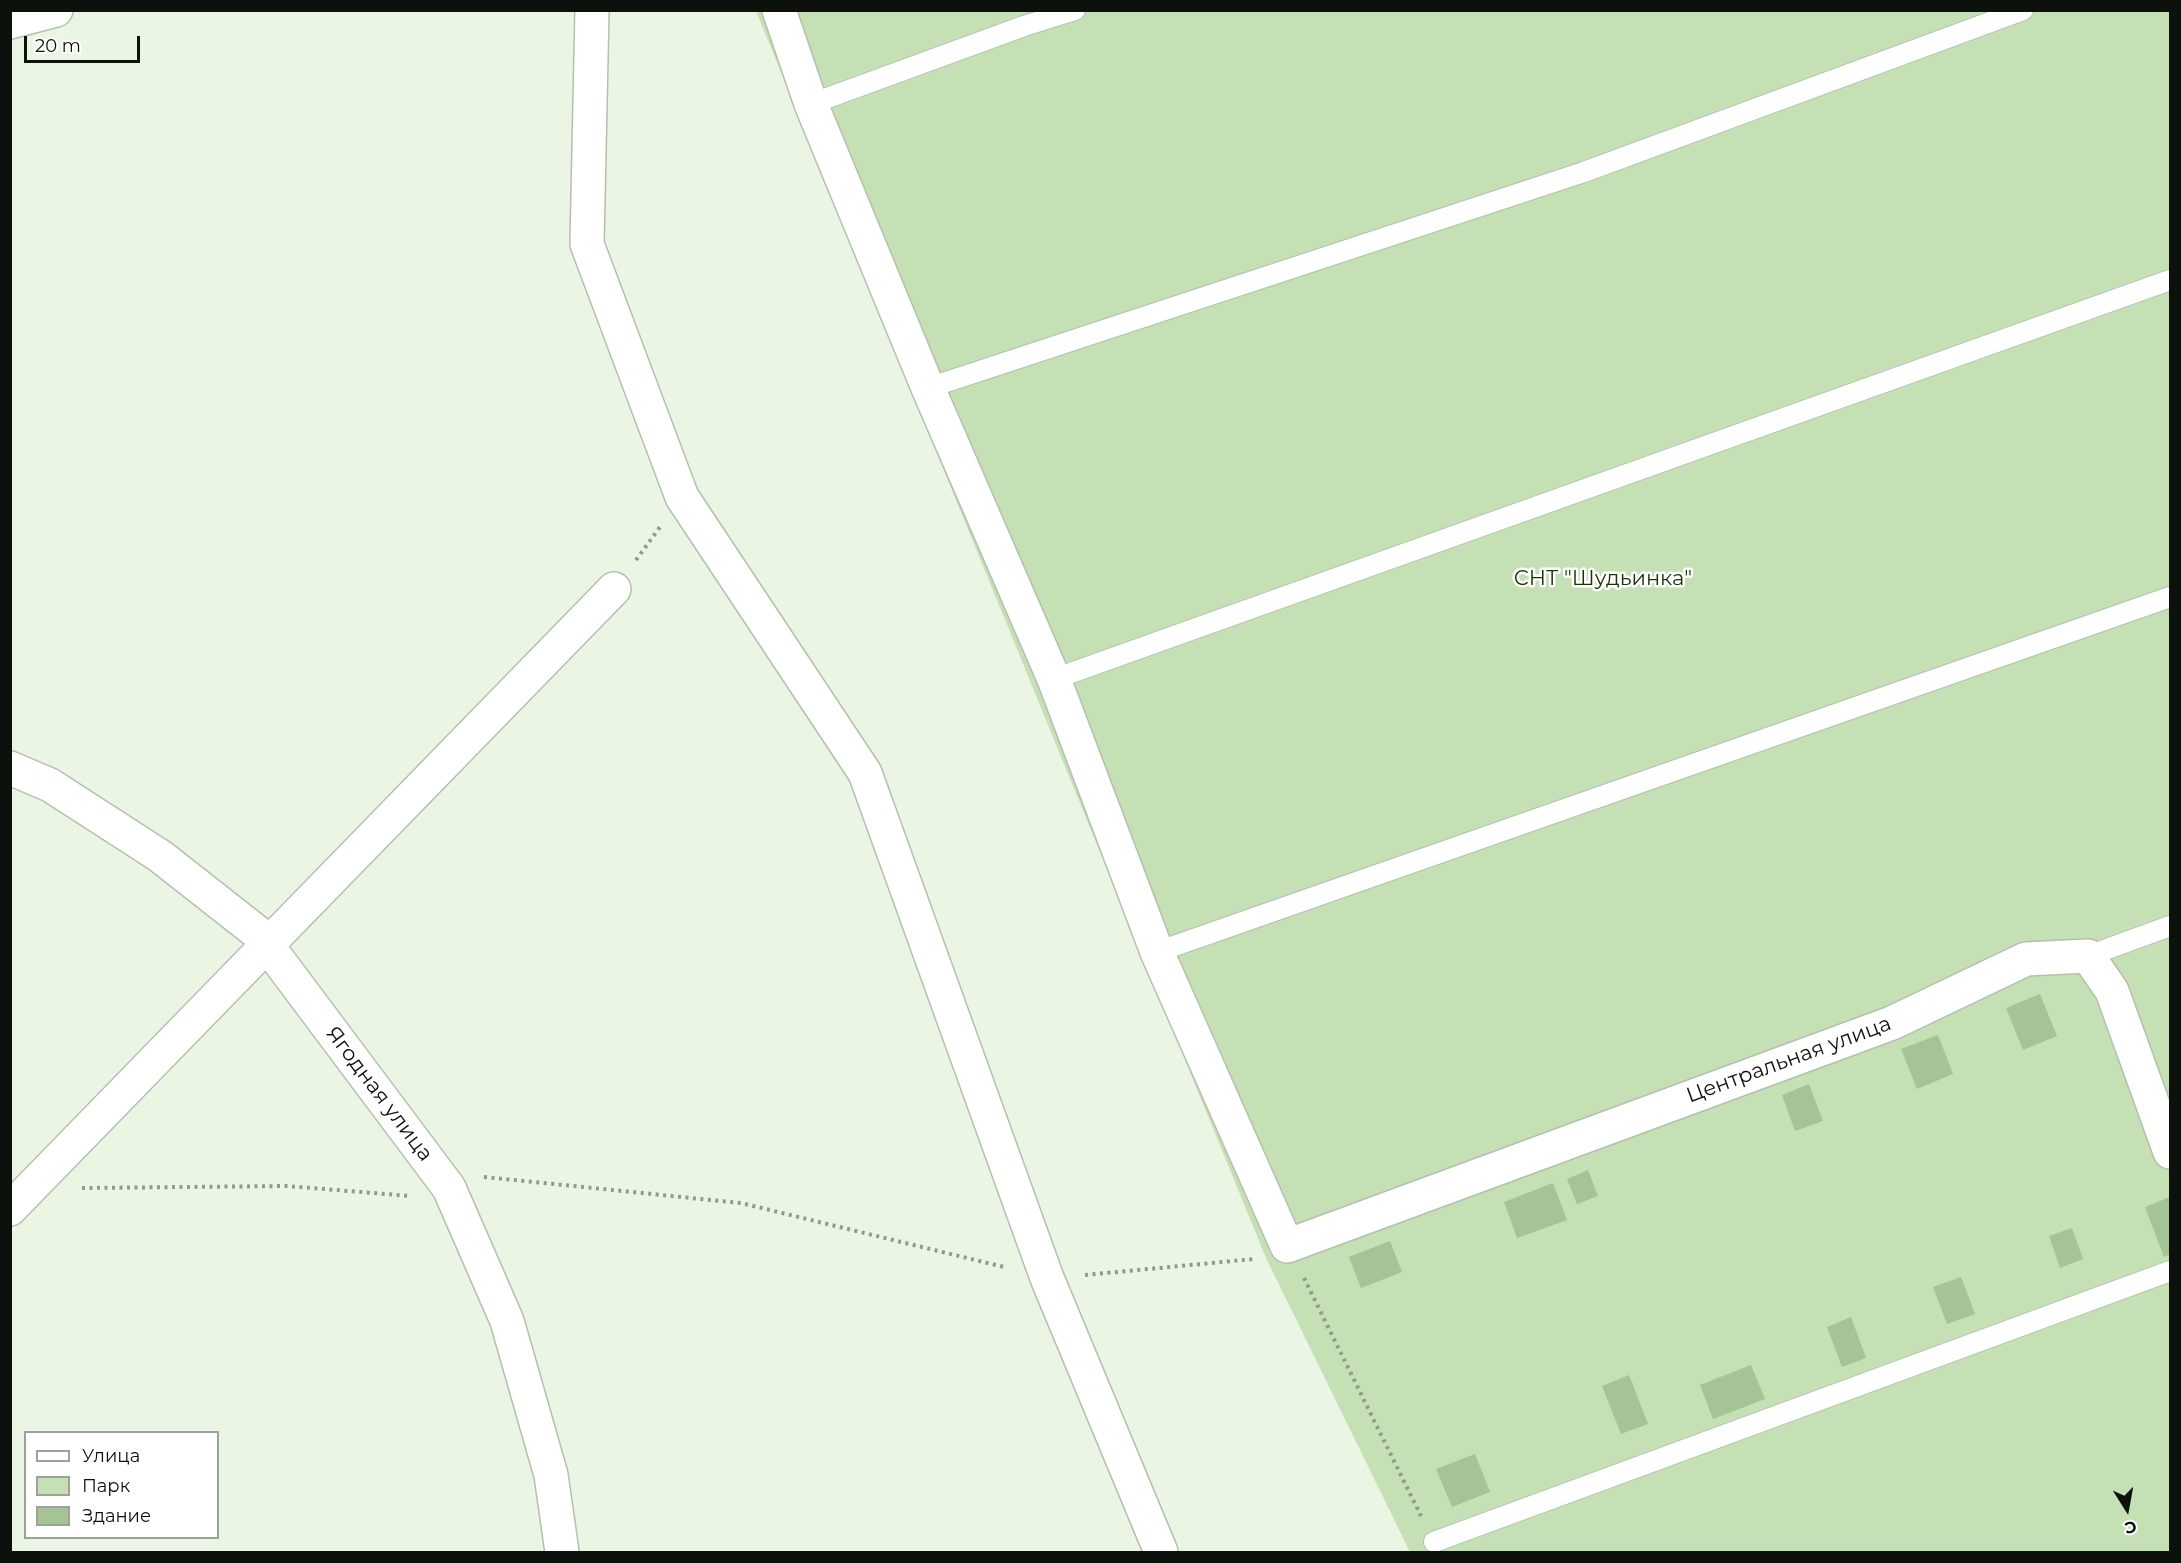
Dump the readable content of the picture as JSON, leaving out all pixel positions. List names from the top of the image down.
{
  "streets": {
    "street": ["Центральная улица", "Ягодная улица"]
  },
  "parks": ["СНТ \"Шудьинка\""],
  "legend": ["Улица", "Парк", "Здание"],
  "scale_bar": "20 m",
  "north": "bottom"
}
